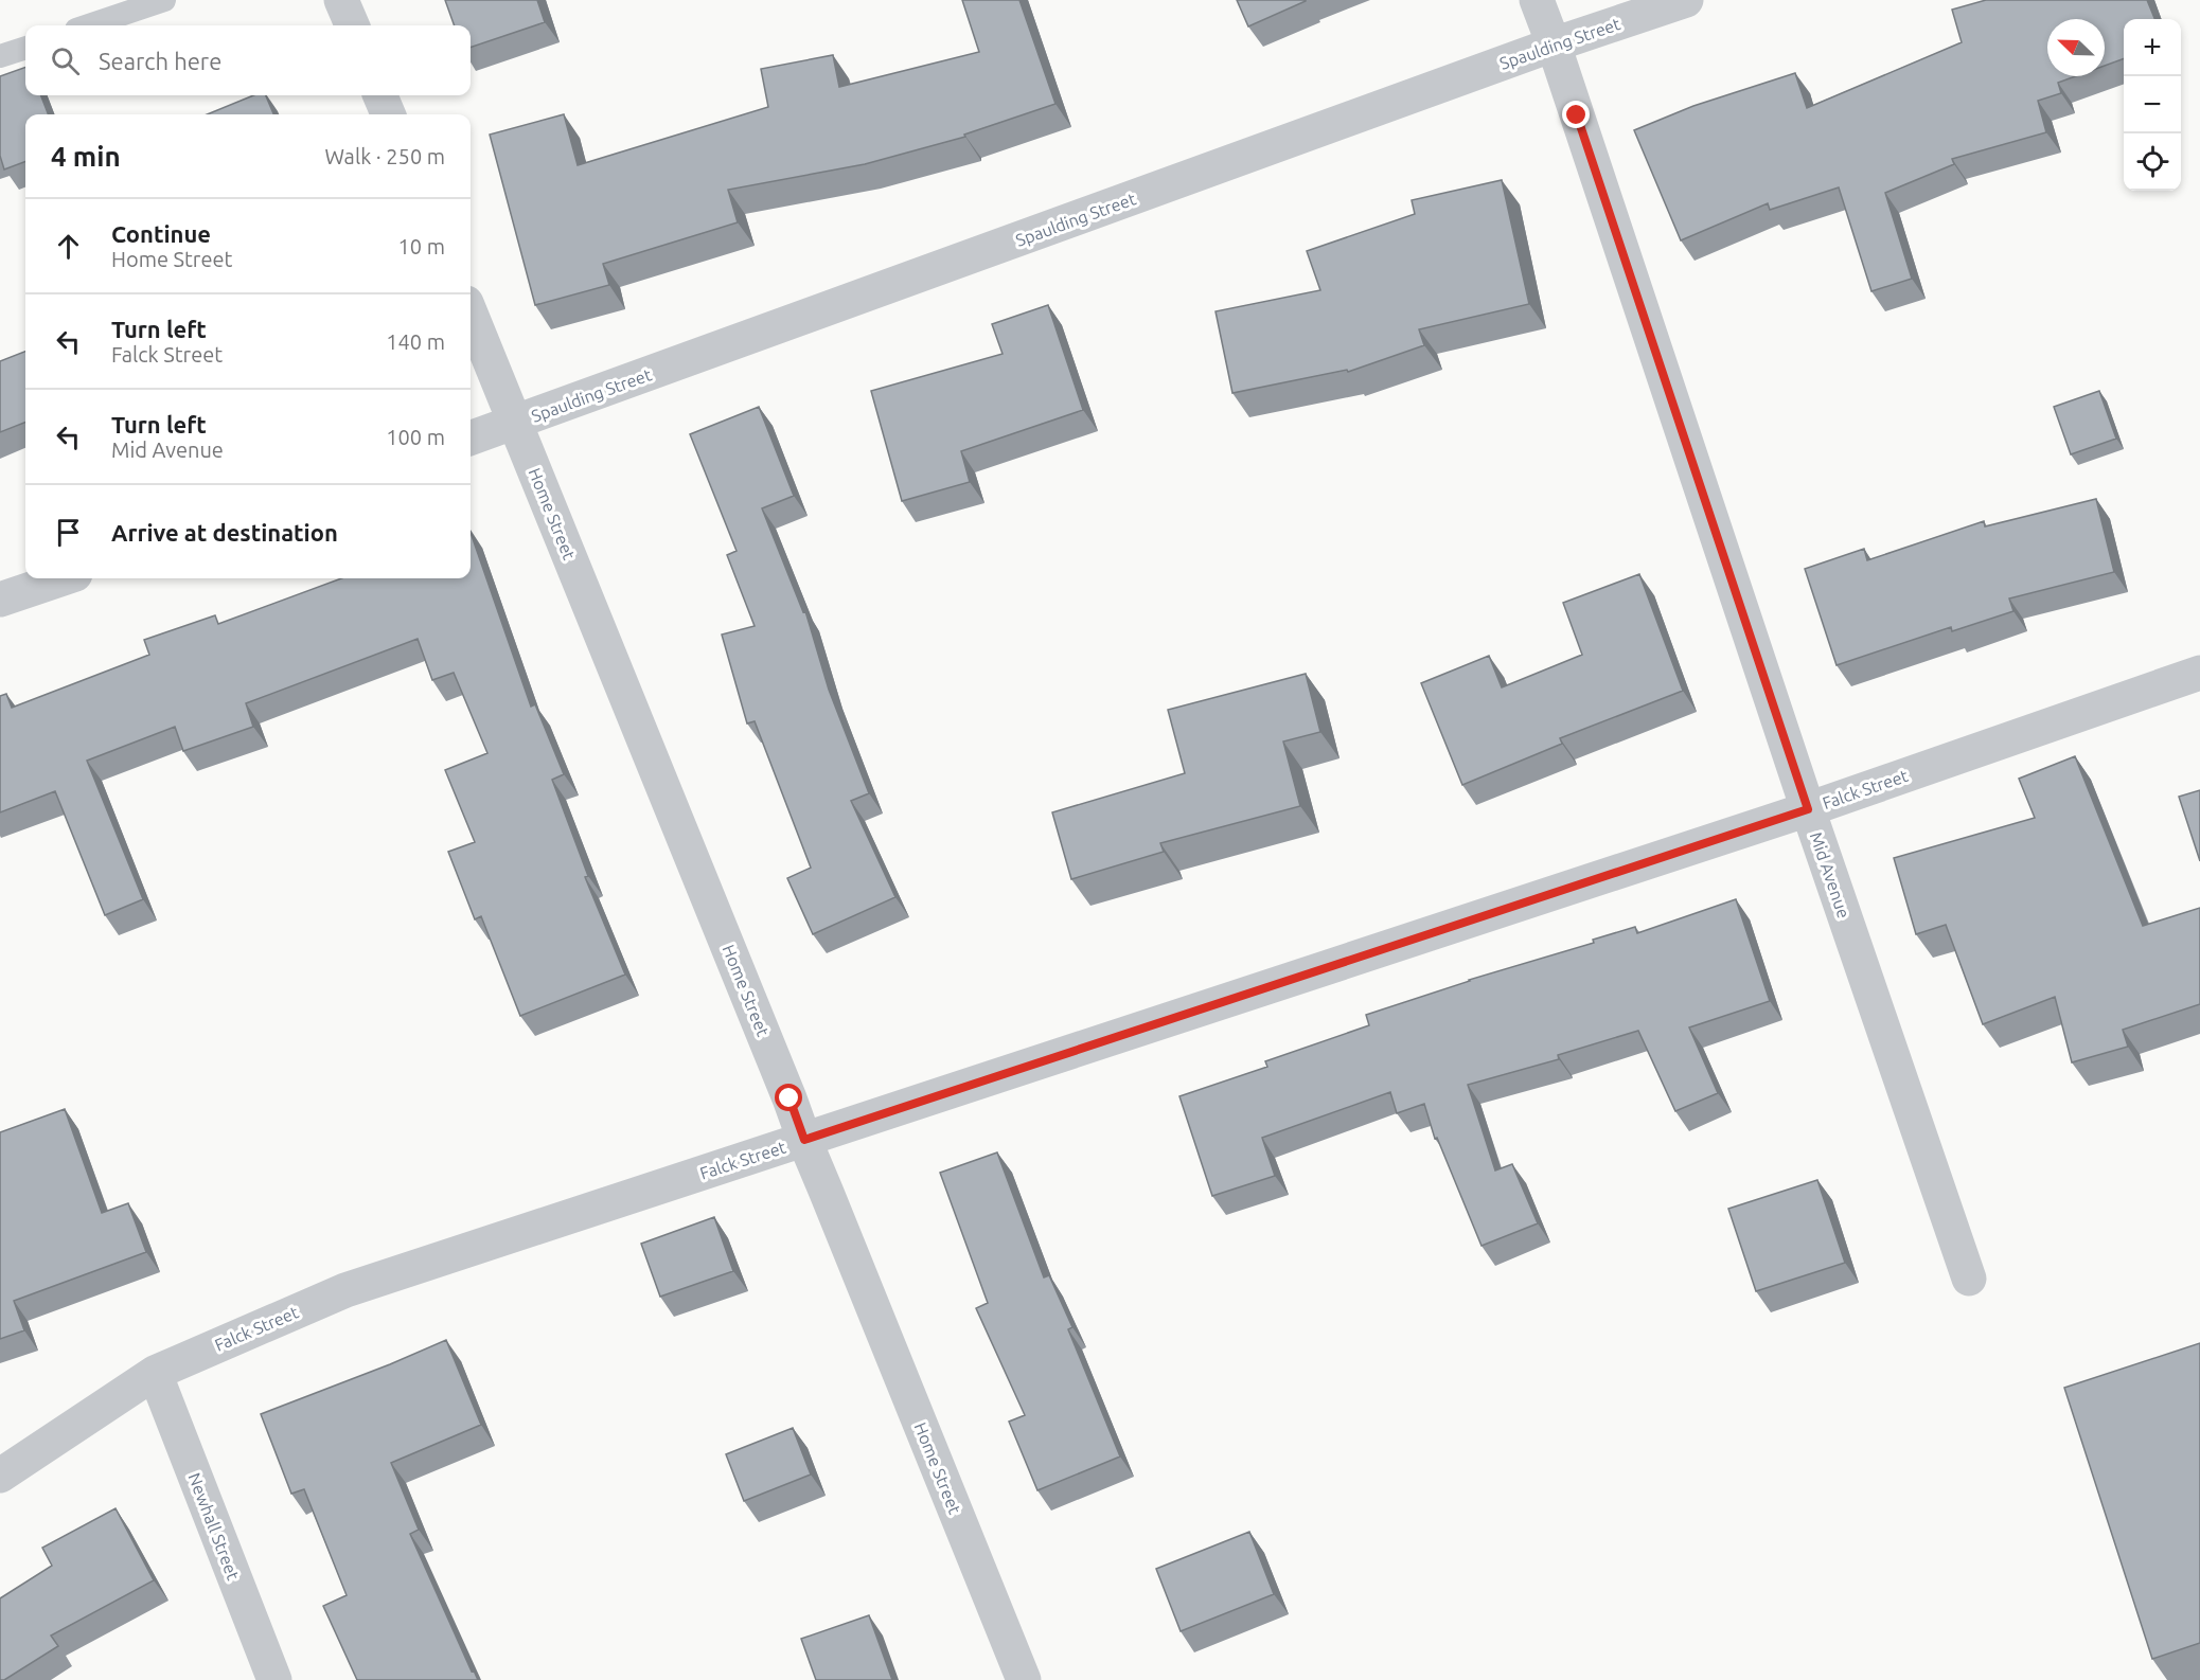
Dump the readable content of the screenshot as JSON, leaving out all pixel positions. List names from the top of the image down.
{
  "streets": {
    "street": [
      "Spaulding Street",
      "Home Street",
      "Falck Street",
      "Mid Avenue",
      "Newhall Street"
    ]
  },
  "crossings": [
    ["Spaulding Street", "Home Street"],
    ["Spaulding Street", "Mid Avenue"],
    ["Home Street", "Falck Street"],
    ["Falck Street", "Mid Avenue"],
    ["Falck Street", "Newhall Street"]
  ],
  "north": "top left",
  "page": {
    "map_buttons": ["+", "−"],
    "search": "Search here",
    "heading": ["4 min", "Walk · 250 m"],
    "list": [
      ["Continue", "Home Street", "10 m"],
      ["Turn left", "Falck Street", "140 m"],
      ["Turn left", "Mid Avenue", "100 m"],
      "Arrive at destination"
    ]
  }
}
